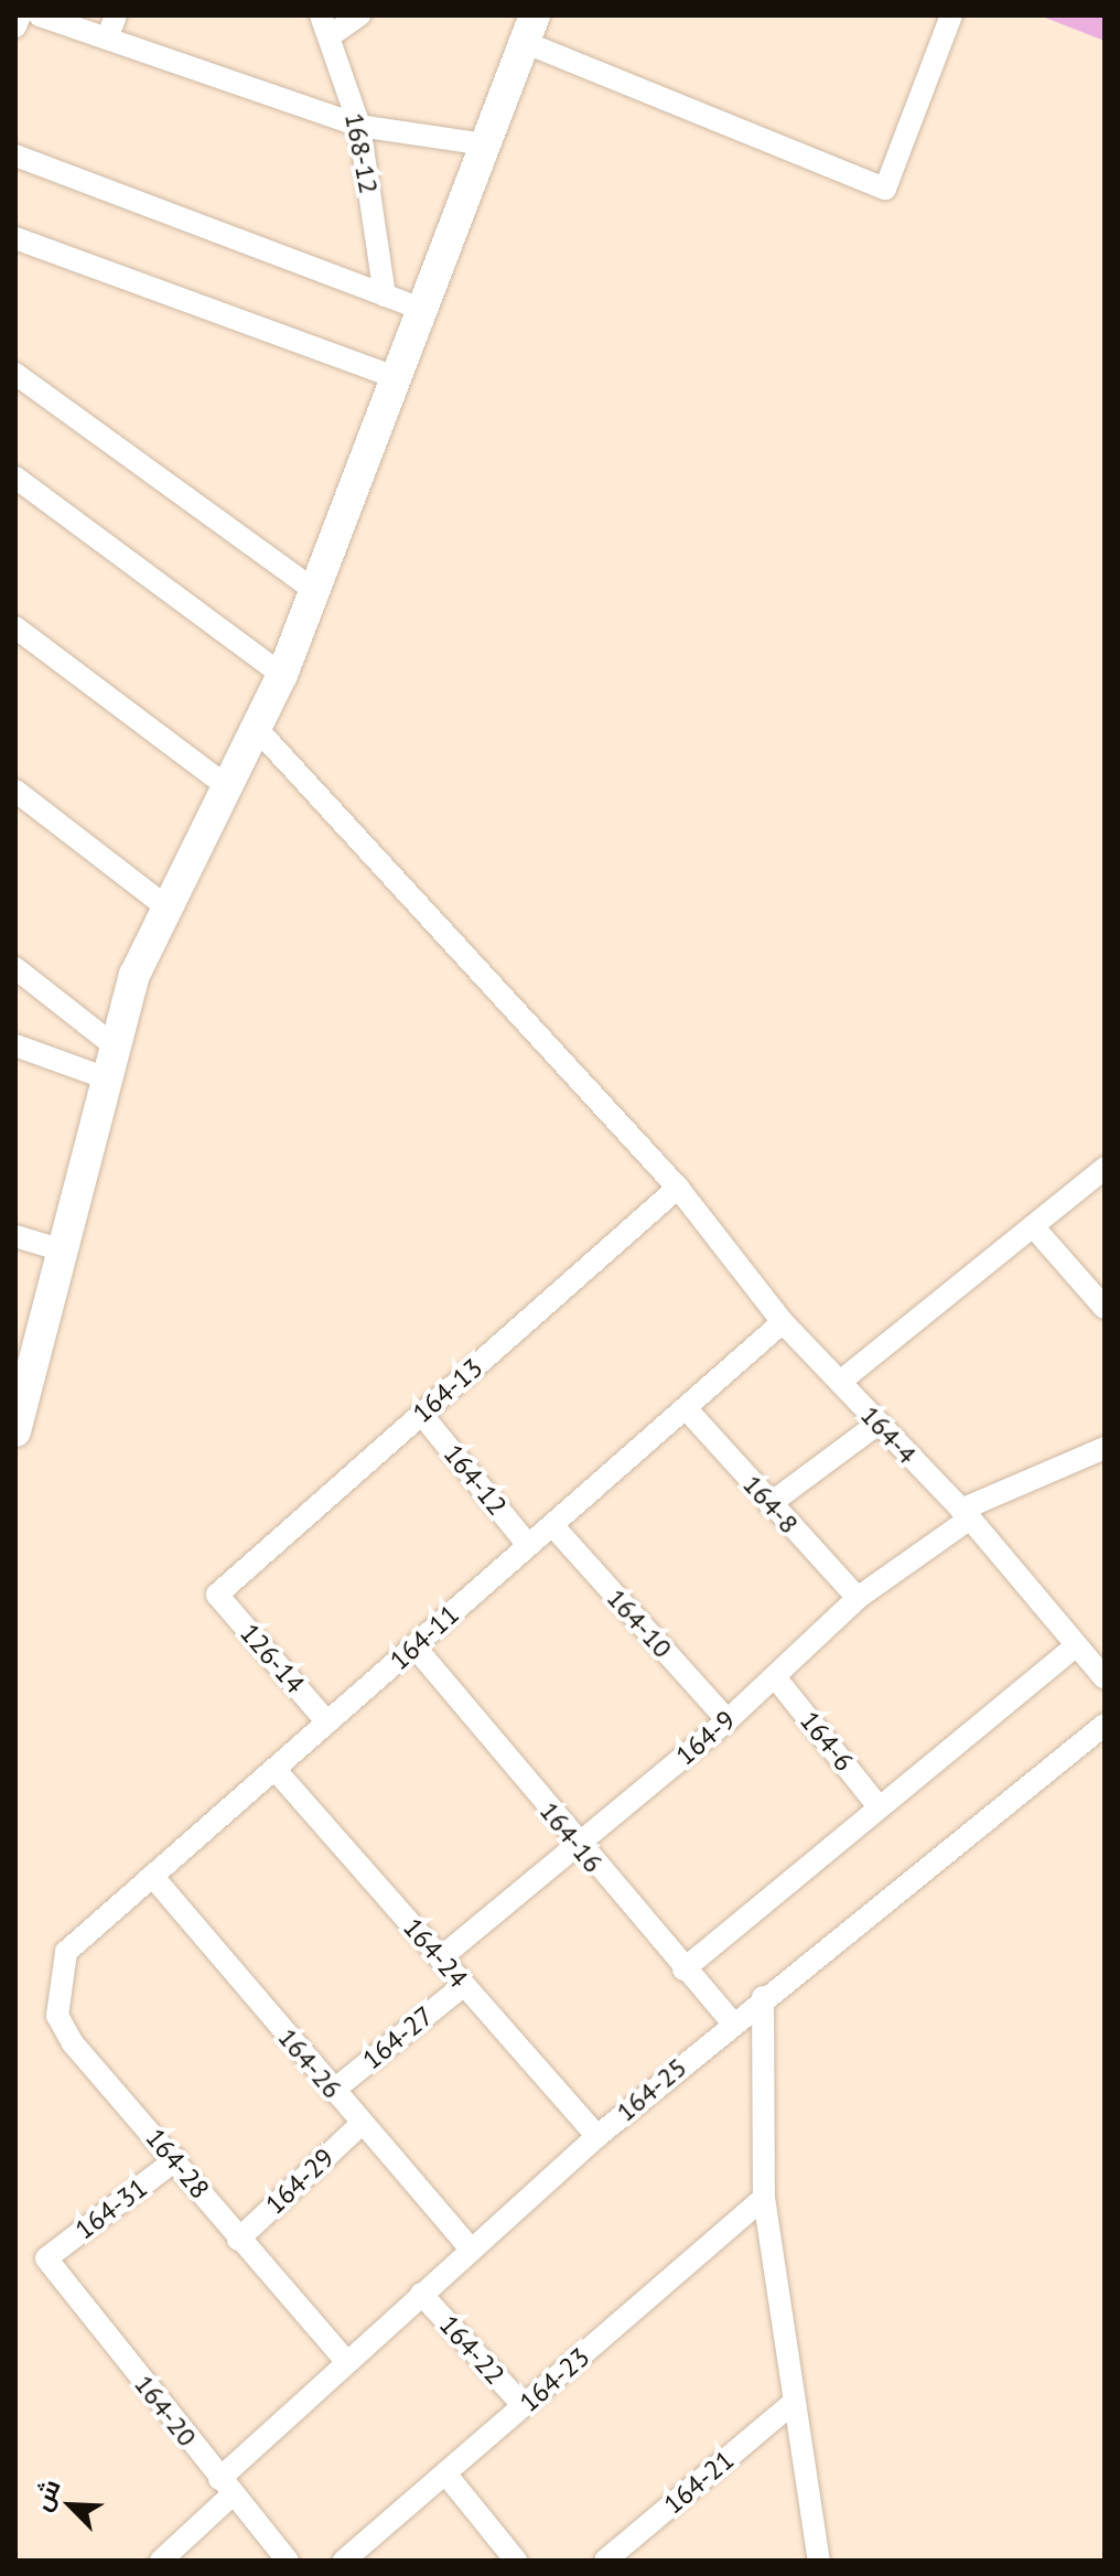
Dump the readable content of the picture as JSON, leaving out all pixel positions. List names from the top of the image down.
{
  "streets": {
    "street": [
      "168-12",
      "164-13",
      "164-4",
      "164-12",
      "164-8",
      "164-10",
      "164-11",
      "126-14",
      "164-9",
      "164-6",
      "164-16",
      "164-24",
      "164-27",
      "164-26",
      "164-25",
      "164-28",
      "164-29",
      "164-31",
      "164-22",
      "164-23",
      "164-20",
      "164-21"
    ]
  },
  "crossings": [
    ["164-13", "164-4"],
    ["164-13", "164-12"],
    ["164-13", "126-14"],
    ["164-4", "164-11"],
    ["164-4", "164-9"],
    ["164-12", "164-11"],
    ["164-8", "164-11"],
    ["164-8", "164-9"],
    ["164-10", "164-11"],
    ["164-10", "164-9"],
    ["164-11", "126-14"],
    ["164-11", "164-16"],
    ["164-11", "164-24"],
    ["164-11", "164-26"],
    ["164-11", "164-28"],
    ["164-9", "164-6"],
    ["164-9", "164-16"],
    ["164-9", "164-24"],
    ["164-16", "164-25"],
    ["164-24", "164-27"],
    ["164-24", "164-25"],
    ["164-27", "164-26"],
    ["164-26", "164-25"],
    ["164-26", "164-29"],
    ["164-25", "164-28"],
    ["164-25", "164-22"],
    ["164-25", "164-20"],
    ["164-28", "164-29"],
    ["164-28", "164-31"],
    ["164-31", "164-20"],
    ["164-22", "164-23"]
  ],
  "north": "top left"
}
